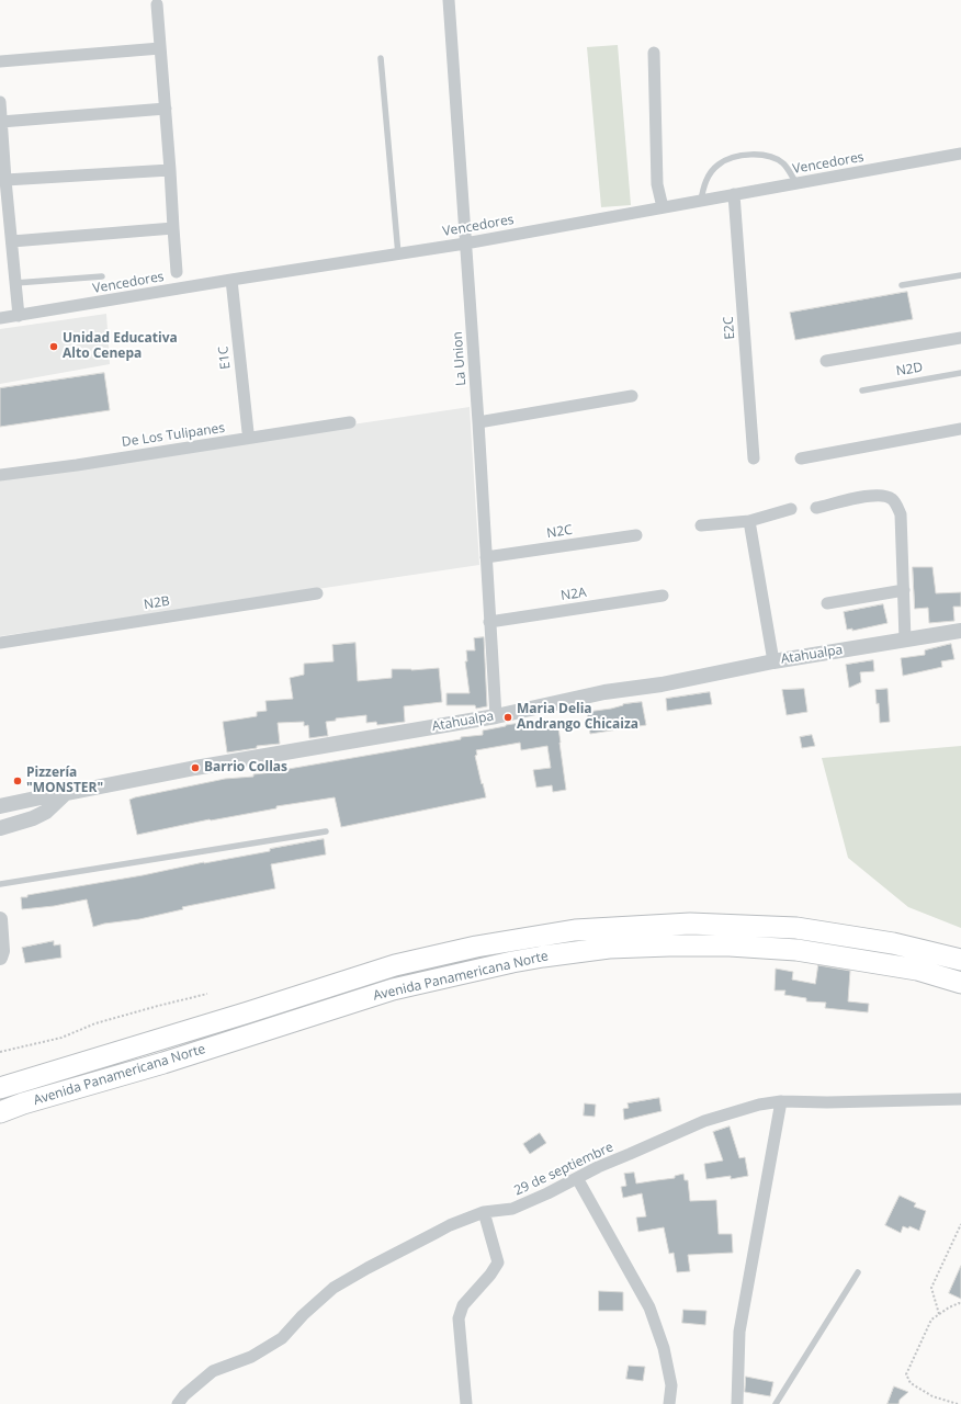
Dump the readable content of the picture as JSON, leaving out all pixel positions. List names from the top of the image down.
{
  "streets": {
    "highway": ["Avenida Panamericana Norte"],
    "street": [
      "Vencedores",
      "E2C",
      "E1C",
      "La Union",
      "De Los Tulipanes",
      "N2C",
      "N2A",
      "N2B",
      "Atahualpa",
      "29 de septiembre"
    ],
    "lane": ["N2D"]
  },
  "crossings": [
    ["Vencedores", "E2C"],
    ["Vencedores", "E1C"],
    ["Vencedores", "La Union"],
    ["La Union", "N2C"],
    ["La Union", "N2A"],
    ["La Union", "Atahualpa"]
  ],
  "places": [
    "Unidad Educativa Alto Cenepa",
    "Maria Delia Andrango Chicaiza",
    "Barrio Collas",
    "Pizzería \"MONSTER\""
  ]
}
